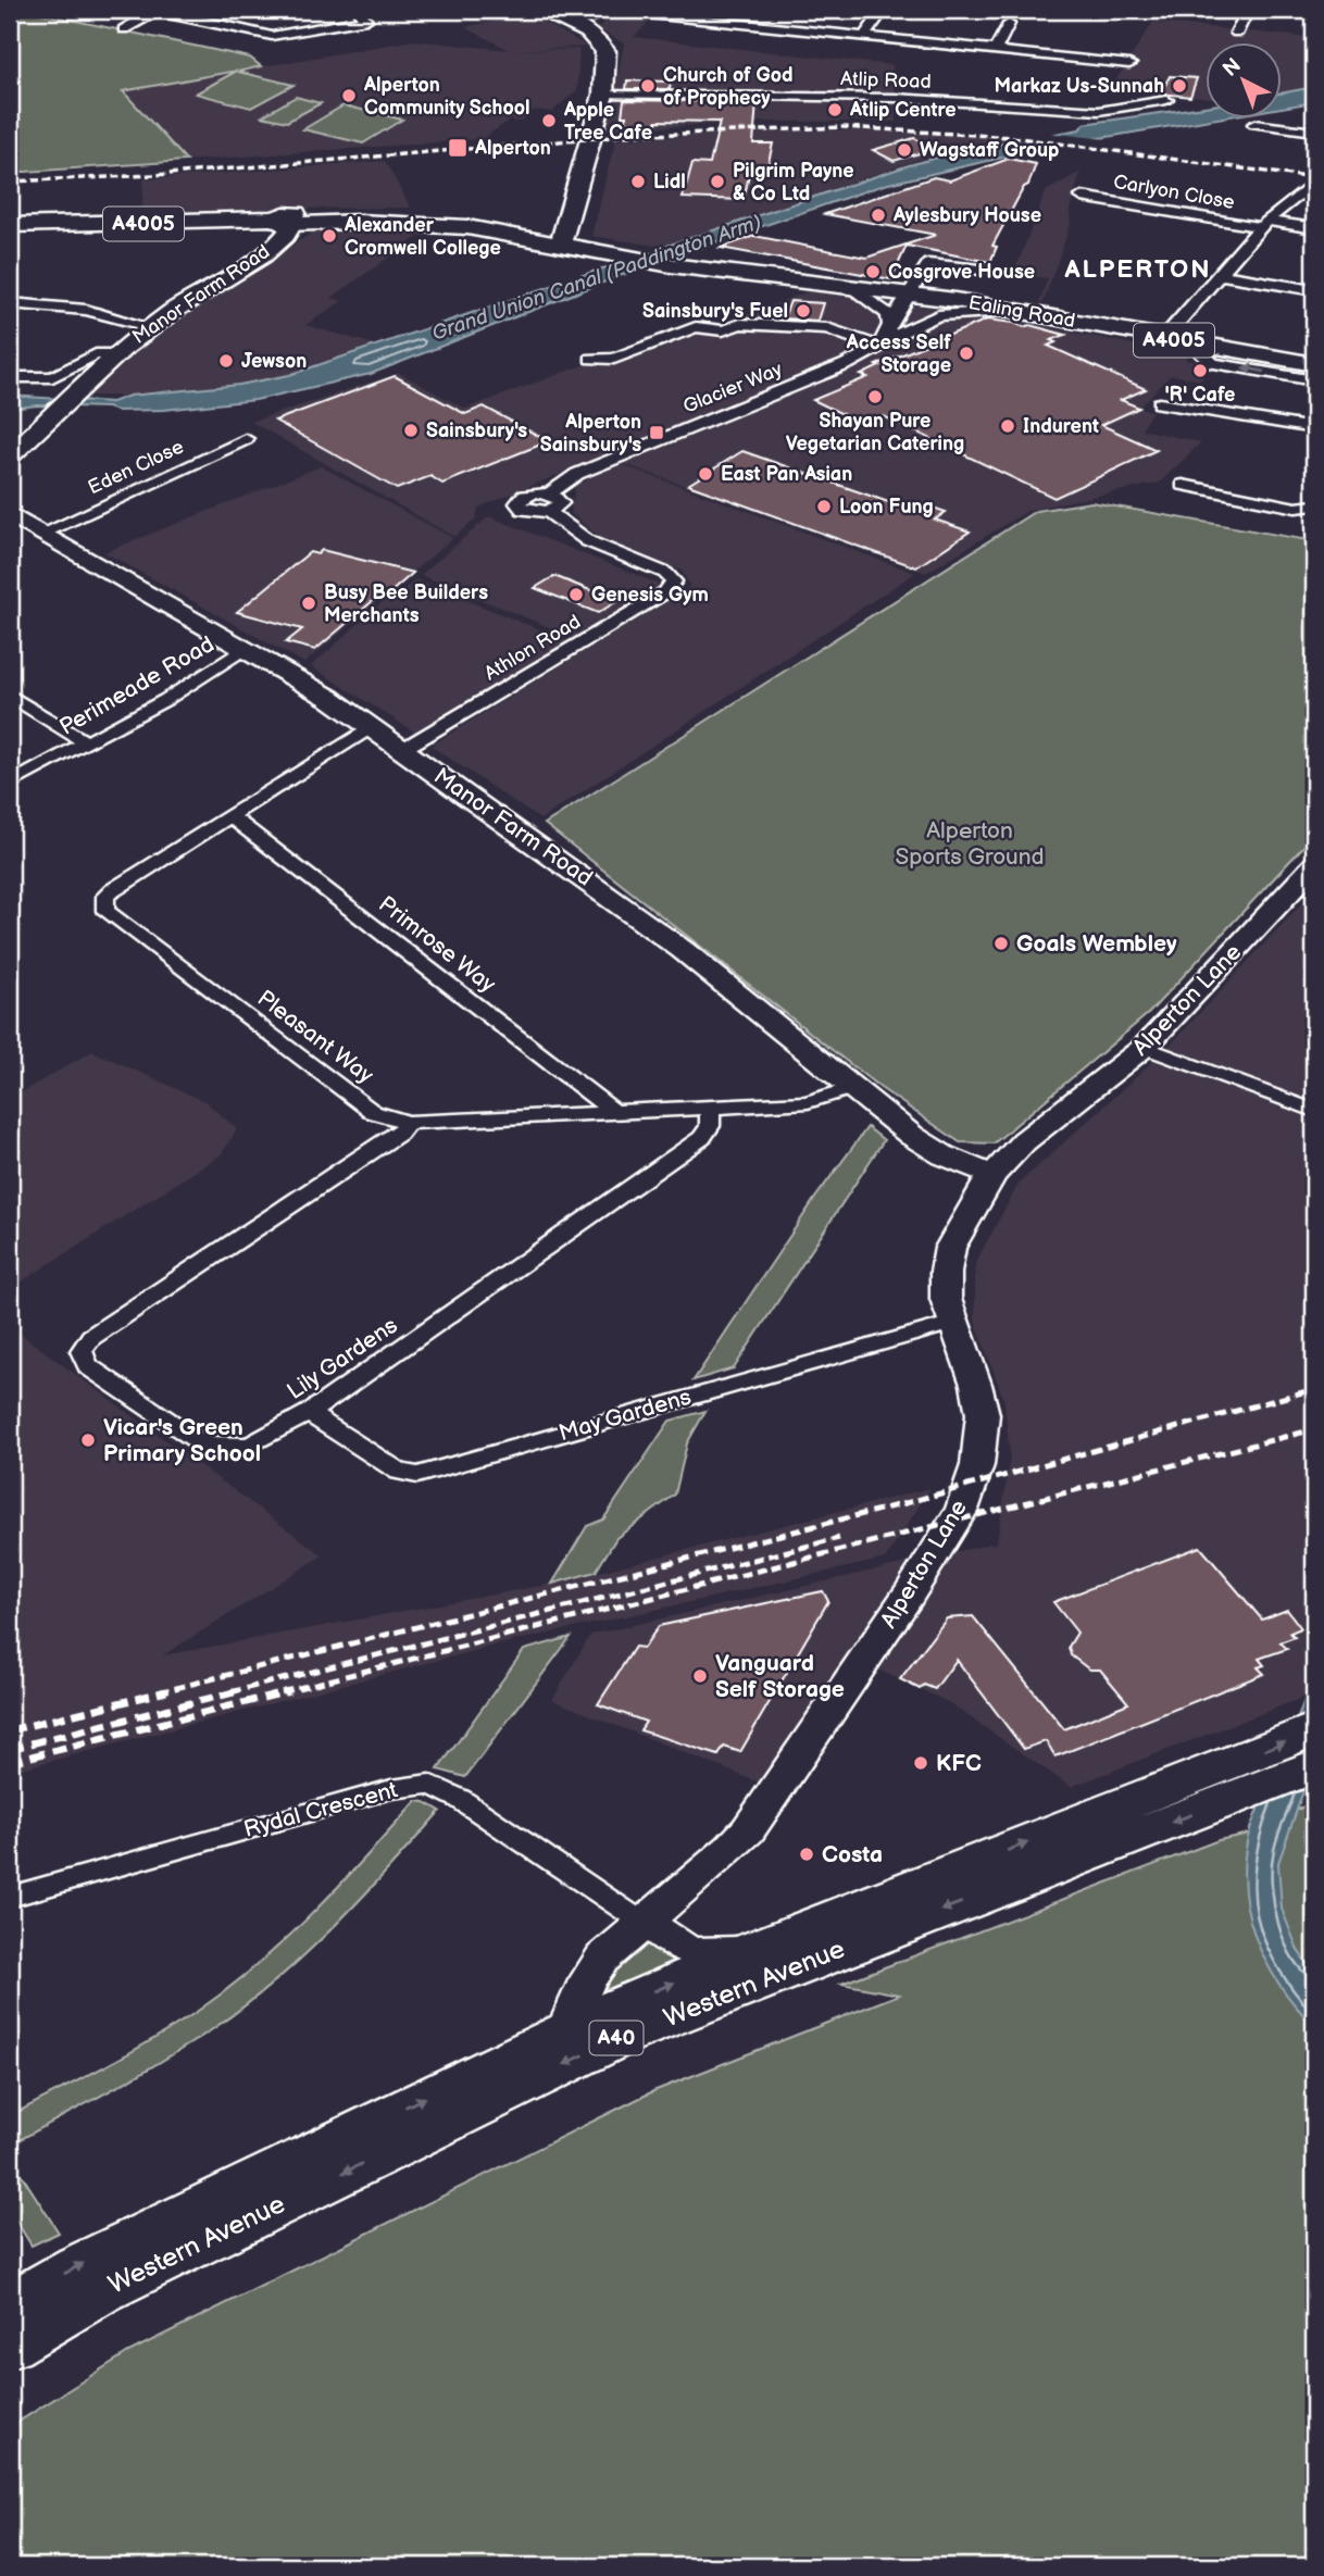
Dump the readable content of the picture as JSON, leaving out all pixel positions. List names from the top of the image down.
{
  "streets": {
    "highway": ["Western Avenue", "A40"],
    "main road": ["A4005", "Ealing Road"],
    "street": [
      "Atlip Road",
      "Carlyon Close",
      "Manor Farm Road",
      "Glacier Way",
      "Eden Close",
      "Athlon Road",
      "Perimeade Road",
      "Primrose Way",
      "Alperton Lane",
      "Pleasant Way",
      "Lily Gardens",
      "May Gardens",
      "Rydal Crescent"
    ]
  },
  "crossings": [
    ["A4005", "Manor Farm Road"],
    ["A4005", "Ealing Road"],
    ["Manor Farm Road", "Eden Close"],
    ["Manor Farm Road", "Athlon Road"],
    ["Manor Farm Road", "Perimeade Road"],
    ["Manor Farm Road", "Alperton Lane"],
    ["Manor Farm Road", "Pleasant Way"],
    ["Ealing Road", "Glacier Way"],
    ["Glacier Way", "Athlon Road"],
    ["Primrose Way", "Pleasant Way"],
    ["Alperton Lane", "May Gardens"],
    ["Alperton Lane", "Rydal Crescent"],
    ["Alperton Lane", "Western Avenue"],
    ["Pleasant Way", "Lily Gardens"],
    ["Lily Gardens", "May Gardens"]
  ],
  "districts": ["ALPERTON"],
  "water": ["Grand Union Canal (Paddington Arm)"],
  "parks": ["Alperton Sports Ground"],
  "places": {
    "other": [
      "Church of God of Prophecy",
      "Markaz Us-Sunnah",
      "Alperton Community School",
      "Atlip Centre",
      "Apple Tree Cafe",
      "Wagstaff Group",
      "Lidl",
      "Pilgrim Payne & Co Ltd",
      "Aylesbury House",
      "Alexander Cromwell College",
      "Cosgrove House",
      "Sainsbury's Fuel",
      "Access Self Storage",
      "Jewson",
      "'R' Cafe",
      "Shayan Pure Vegetarian Catering",
      "Indurent",
      "Sainsbury's",
      "East Pan Asian",
      "Loon Fung",
      "Genesis Gym",
      "Busy Bee Builders Merchants",
      "Goals Wembley",
      "Vicar's Green Primary School",
      "Vanguard Self Storage",
      "KFC",
      "Costa"
    ],
    "transit": ["Alperton", "Alperton Sainsbury's"]
  },
  "north": "top left"
}
